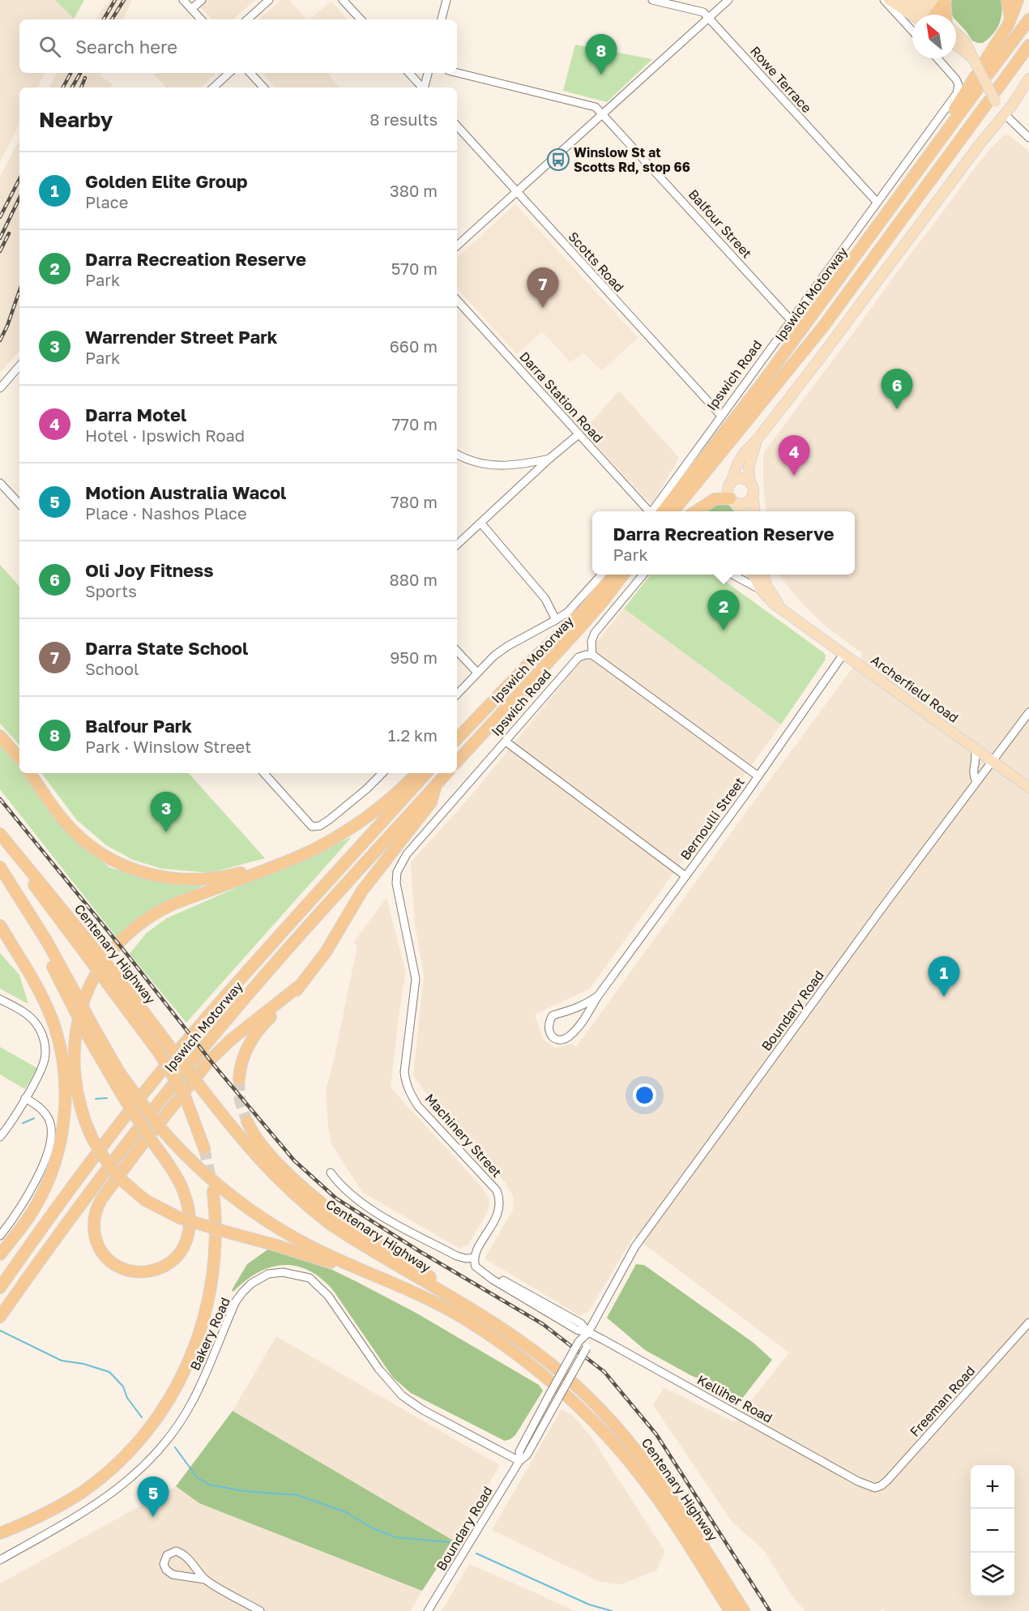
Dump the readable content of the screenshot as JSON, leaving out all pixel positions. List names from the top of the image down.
{
  "streets": {
    "highway": ["Ipswich Motorway", "Centenary Highway"],
    "main road": ["Archerfield Road"],
    "street": [
      "Rowe Terrace",
      "Balfour Street",
      "Scotts Road",
      "Ipswich Road",
      "Darra Station Road",
      "Bernoulli Street",
      "Boundary Road",
      "Machinery Street",
      "Bakery Road",
      "Kelliher Road",
      "Freeman Road"
    ]
  },
  "crossings": [
    ["Rowe Terrace", "Ipswich Road"],
    ["Balfour Street", "Ipswich Road"],
    ["Scotts Road", "Ipswich Road"],
    ["Ipswich Road", "Machinery Street"],
    ["Archerfield Road", "Bernoulli Street"],
    ["Archerfield Road", "Boundary Road"],
    ["Boundary Road", "Bakery Road"],
    ["Boundary Road", "Kelliher Road"],
    ["Machinery Street", "Kelliher Road"],
    ["Kelliher Road", "Freeman Road"]
  ],
  "places": {
    "bus stop": ["Winslow St at Scotts Rd, stop 66"]
  },
  "north": "top left",
  "page": {
    "search": "Search here",
    "pins": [
      "8",
      "7",
      "6",
      "4",
      "2",
      "3",
      "1",
      "5"
    ],
    "heading": ["Nearby", "8 results"],
    "list": [
      {
        "mark": "1",
        "name": "Golden Elite Group",
        "note": "Place",
        "value": "380 m"
      },
      {
        "mark": "2",
        "name": "Darra Recreation Reserve",
        "note": "Park",
        "value": "570 m"
      },
      {
        "mark": "3",
        "name": "Warrender Street Park",
        "note": "Park",
        "value": "660 m"
      },
      {
        "mark": "4",
        "name": "Darra Motel",
        "note": "Hotel · Ipswich Road",
        "value": "770 m"
      },
      {
        "mark": "5",
        "name": "Motion Australia Wacol",
        "note": "Place · Nashos Place",
        "value": "780 m"
      },
      {
        "mark": "6",
        "name": "Oli Joy Fitness",
        "note": "Sports",
        "value": "880 m"
      },
      {
        "mark": "7",
        "name": "Darra State School",
        "note": "School",
        "value": "950 m"
      },
      {
        "mark": "8",
        "name": "Balfour Park",
        "note": "Park · Winslow Street",
        "value": "1.2 km"
      }
    ],
    "popup": ["Darra Recreation Reserve", "Park"],
    "map_buttons": ["+", "−"]
  }
}
